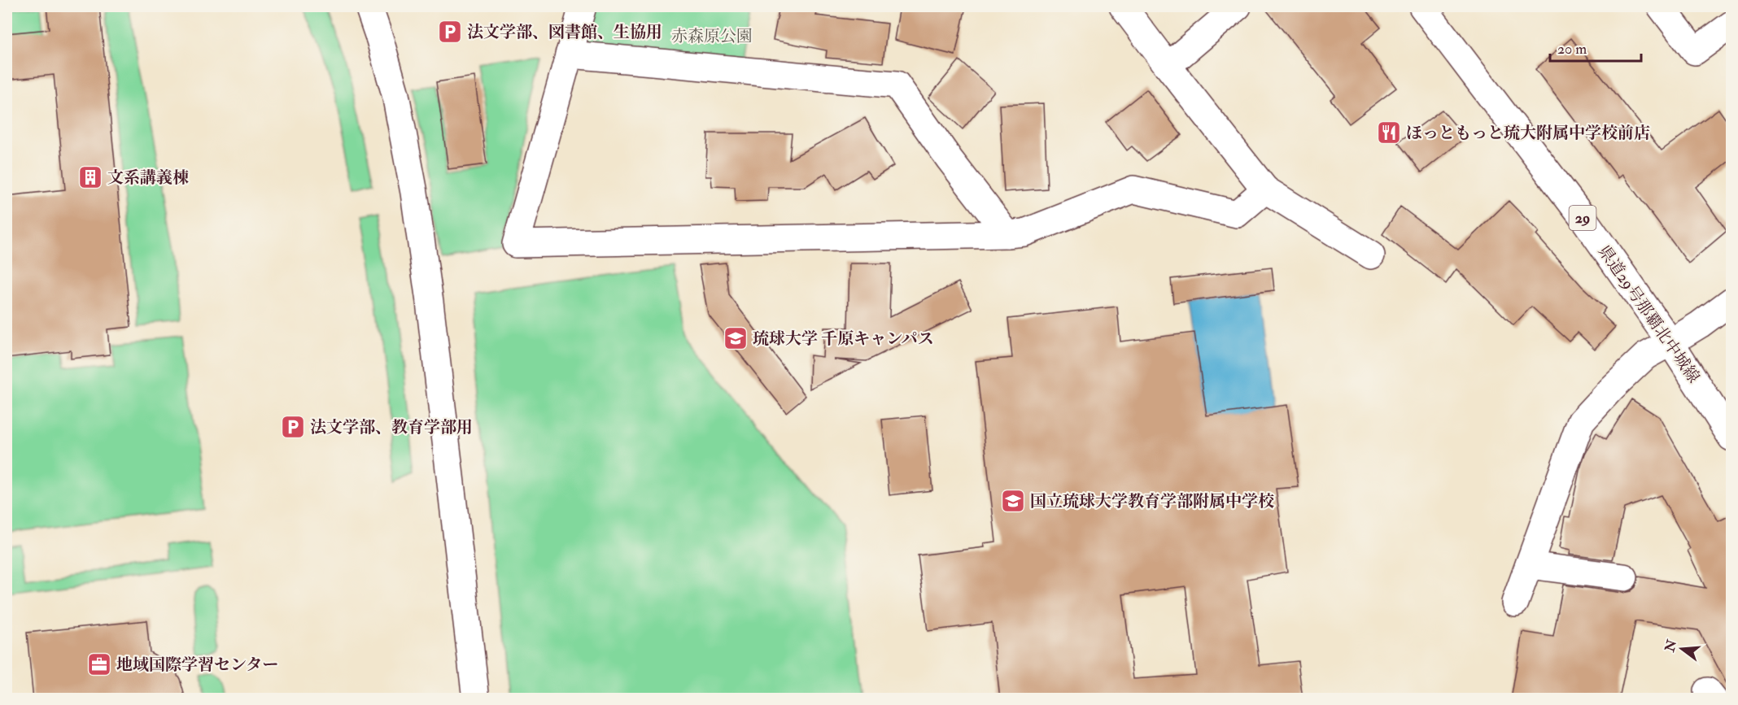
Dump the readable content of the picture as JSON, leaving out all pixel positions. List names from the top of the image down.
{
  "streets": {
    "street": ["29", "県道29号那覇北中城線"]
  },
  "parks": ["赤森原公園"],
  "places": {
    "parking": ["法文学部、図書館、生協用", "法文学部、教育学部用"],
    "restaurant": ["ほっともっと琉大附属中学校前店"],
    "building": ["文系講義棟"],
    "school or university": ["琉球大学 千原キャンパス", "国立琉球大学教育学部附属中学校"],
    "office": ["地域国際学習センター"]
  },
  "scale_bar": "20 m",
  "north": "left"
}
